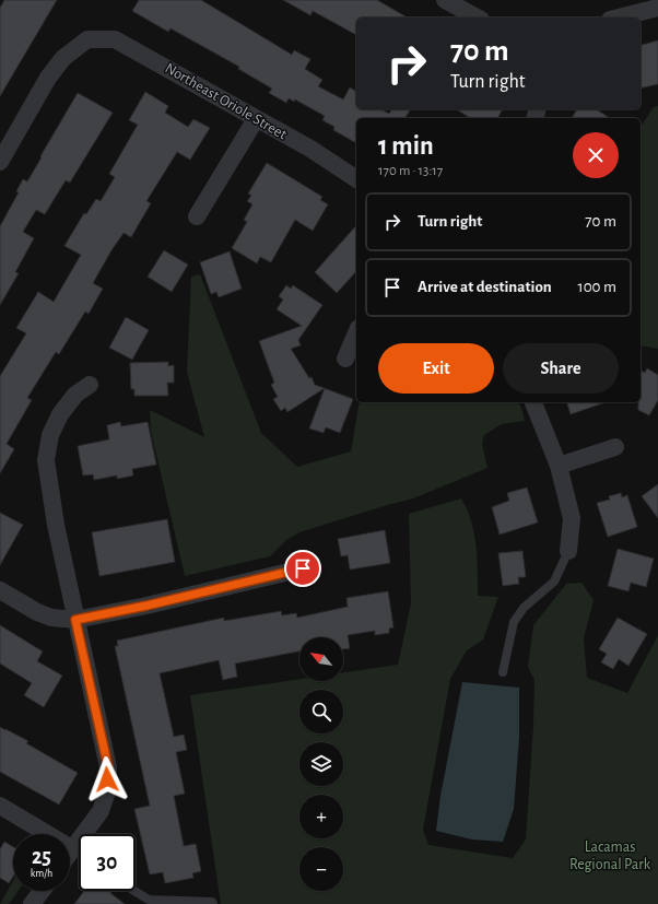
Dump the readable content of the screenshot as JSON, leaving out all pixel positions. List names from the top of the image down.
{
  "streets": {
    "street": ["Northeast Oriole Street"]
  },
  "parks": ["Lacamas Regional Park"],
  "north": "top left",
  "page": {
    "turn": ["70 m", "Turn right"],
    "heading": ["1 min", "170 m · 13:17"],
    "list": [
      {
        "name": "Turn right",
        "value": "70 m"
      },
      {
        "name": "Arrive at destination",
        "value": "100 m"
      }
    ],
    "buttons": ["Exit", "Share"],
    "map_buttons": ["+", "−"],
    "speed": "25 km/h",
    "limit": "30"
  }
}
